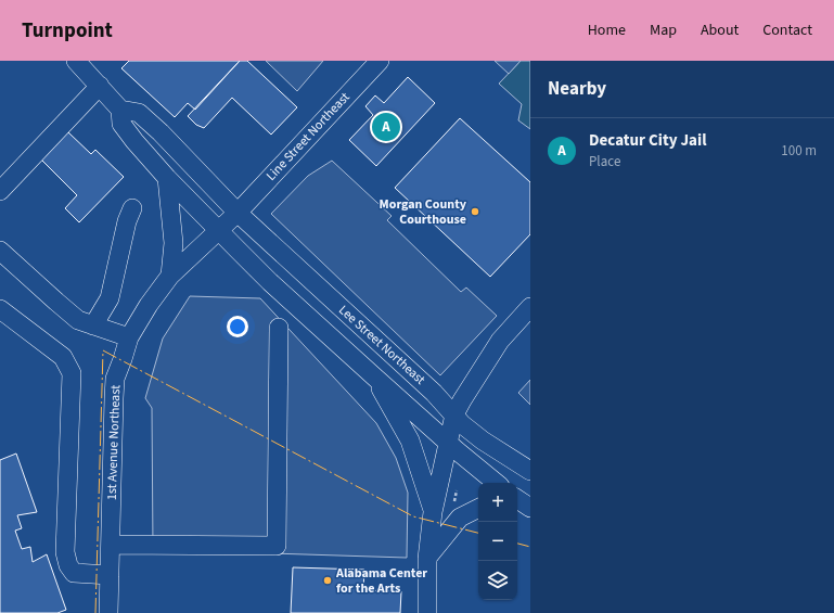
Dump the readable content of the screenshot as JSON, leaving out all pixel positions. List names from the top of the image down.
{
  "streets": {
    "street": ["Line Street Northeast", "Lee Street Northeast", "1st Avenue Northeast"]
  },
  "crossings": [
    ["Line Street Northeast", "Lee Street Northeast"]
  ],
  "places": ["Morgan County Courthouse", "Alabama Center for the Arts"],
  "page": {
    "header": "Turnpoint",
    "nav": [
      "Home",
      "Map",
      "About",
      "Contact"
    ],
    "heading": "Nearby",
    "pins": "A",
    "list": [
      {
        "mark": "A",
        "name": "Decatur City Jail",
        "note": "Place",
        "value": "100 m"
      }
    ],
    "map_buttons": ["+", "−"]
  }
}
